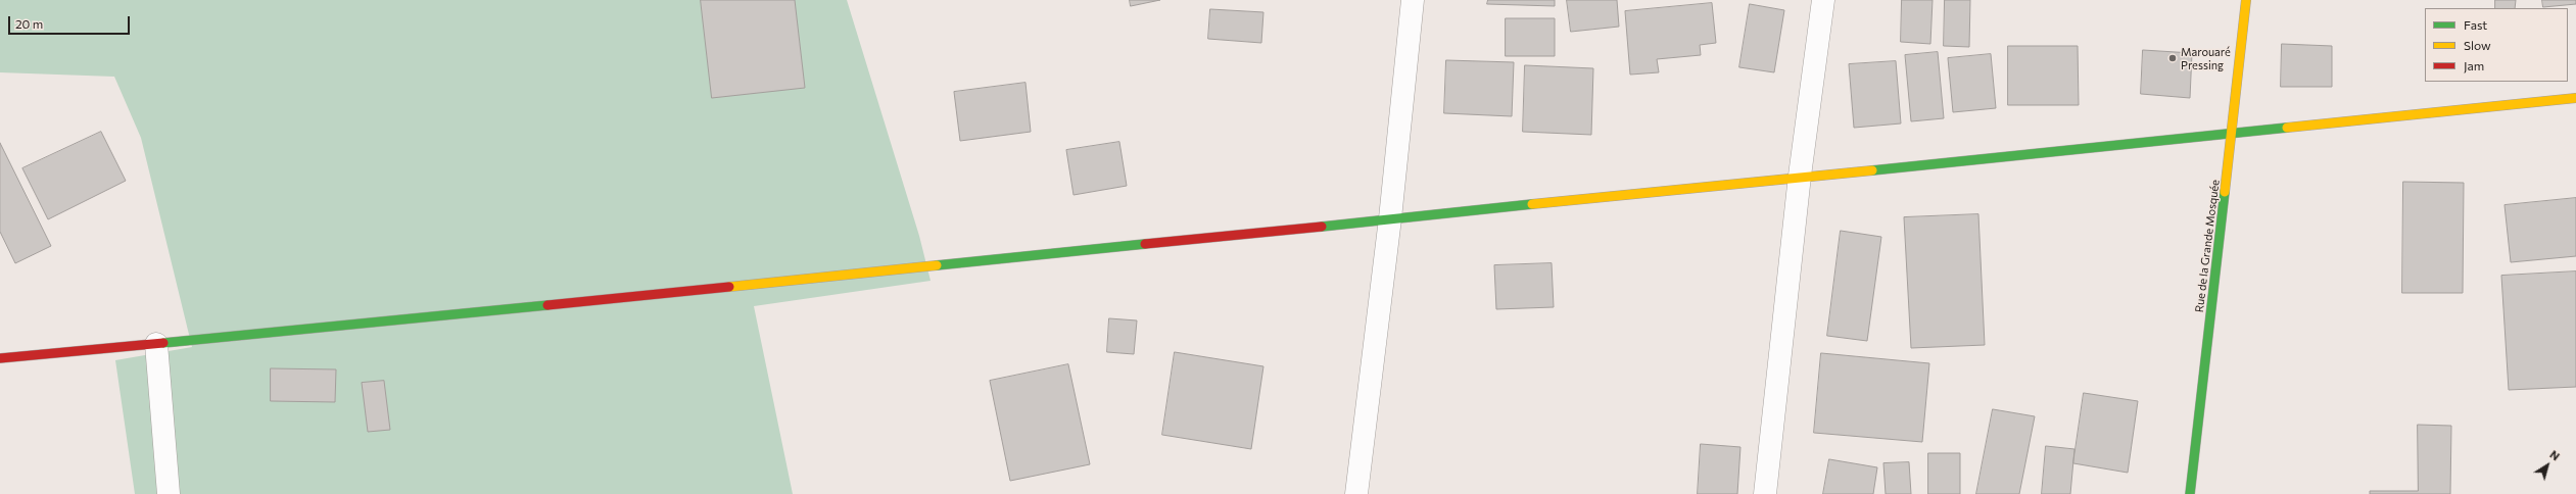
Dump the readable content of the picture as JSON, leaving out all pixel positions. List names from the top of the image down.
{
  "streets": {
    "street": ["Rue de la Grande Mosquée"]
  },
  "places": ["Marouaré Pressing"],
  "legend": ["Fast", "Slow", "Jam"],
  "scale_bar": "20 m",
  "north": "top right"
}
